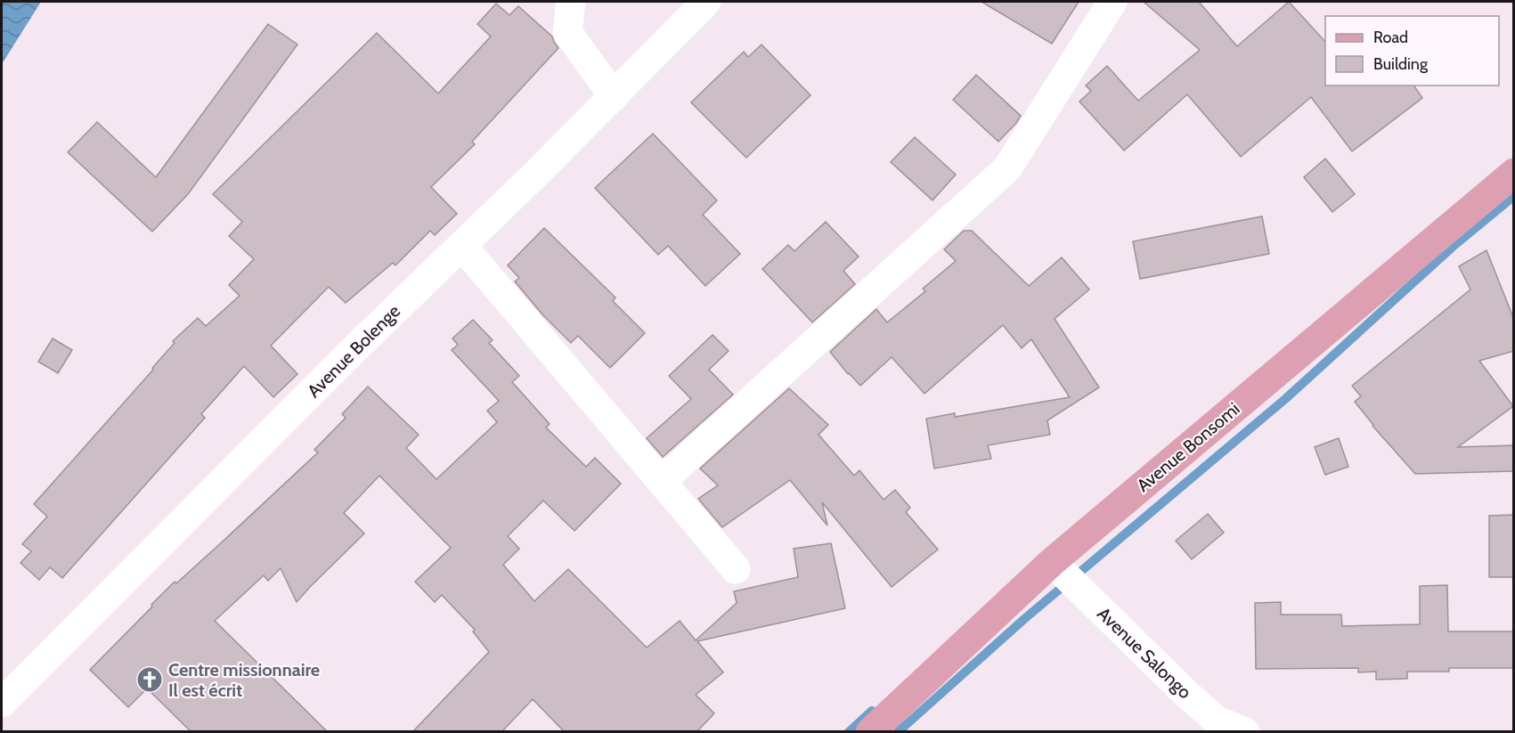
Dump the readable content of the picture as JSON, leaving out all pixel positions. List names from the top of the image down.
{
  "streets": {
    "main road": ["Avenue Bonsomi"],
    "street": ["Avenue Bolenge", "Avenue Salongo"]
  },
  "crossings": [
    ["Avenue Bonsomi", "Avenue Salongo"]
  ],
  "places": {
    "church": ["Centre missionnaire Il est écrit"]
  },
  "legend": ["Road", "Building"]
}
